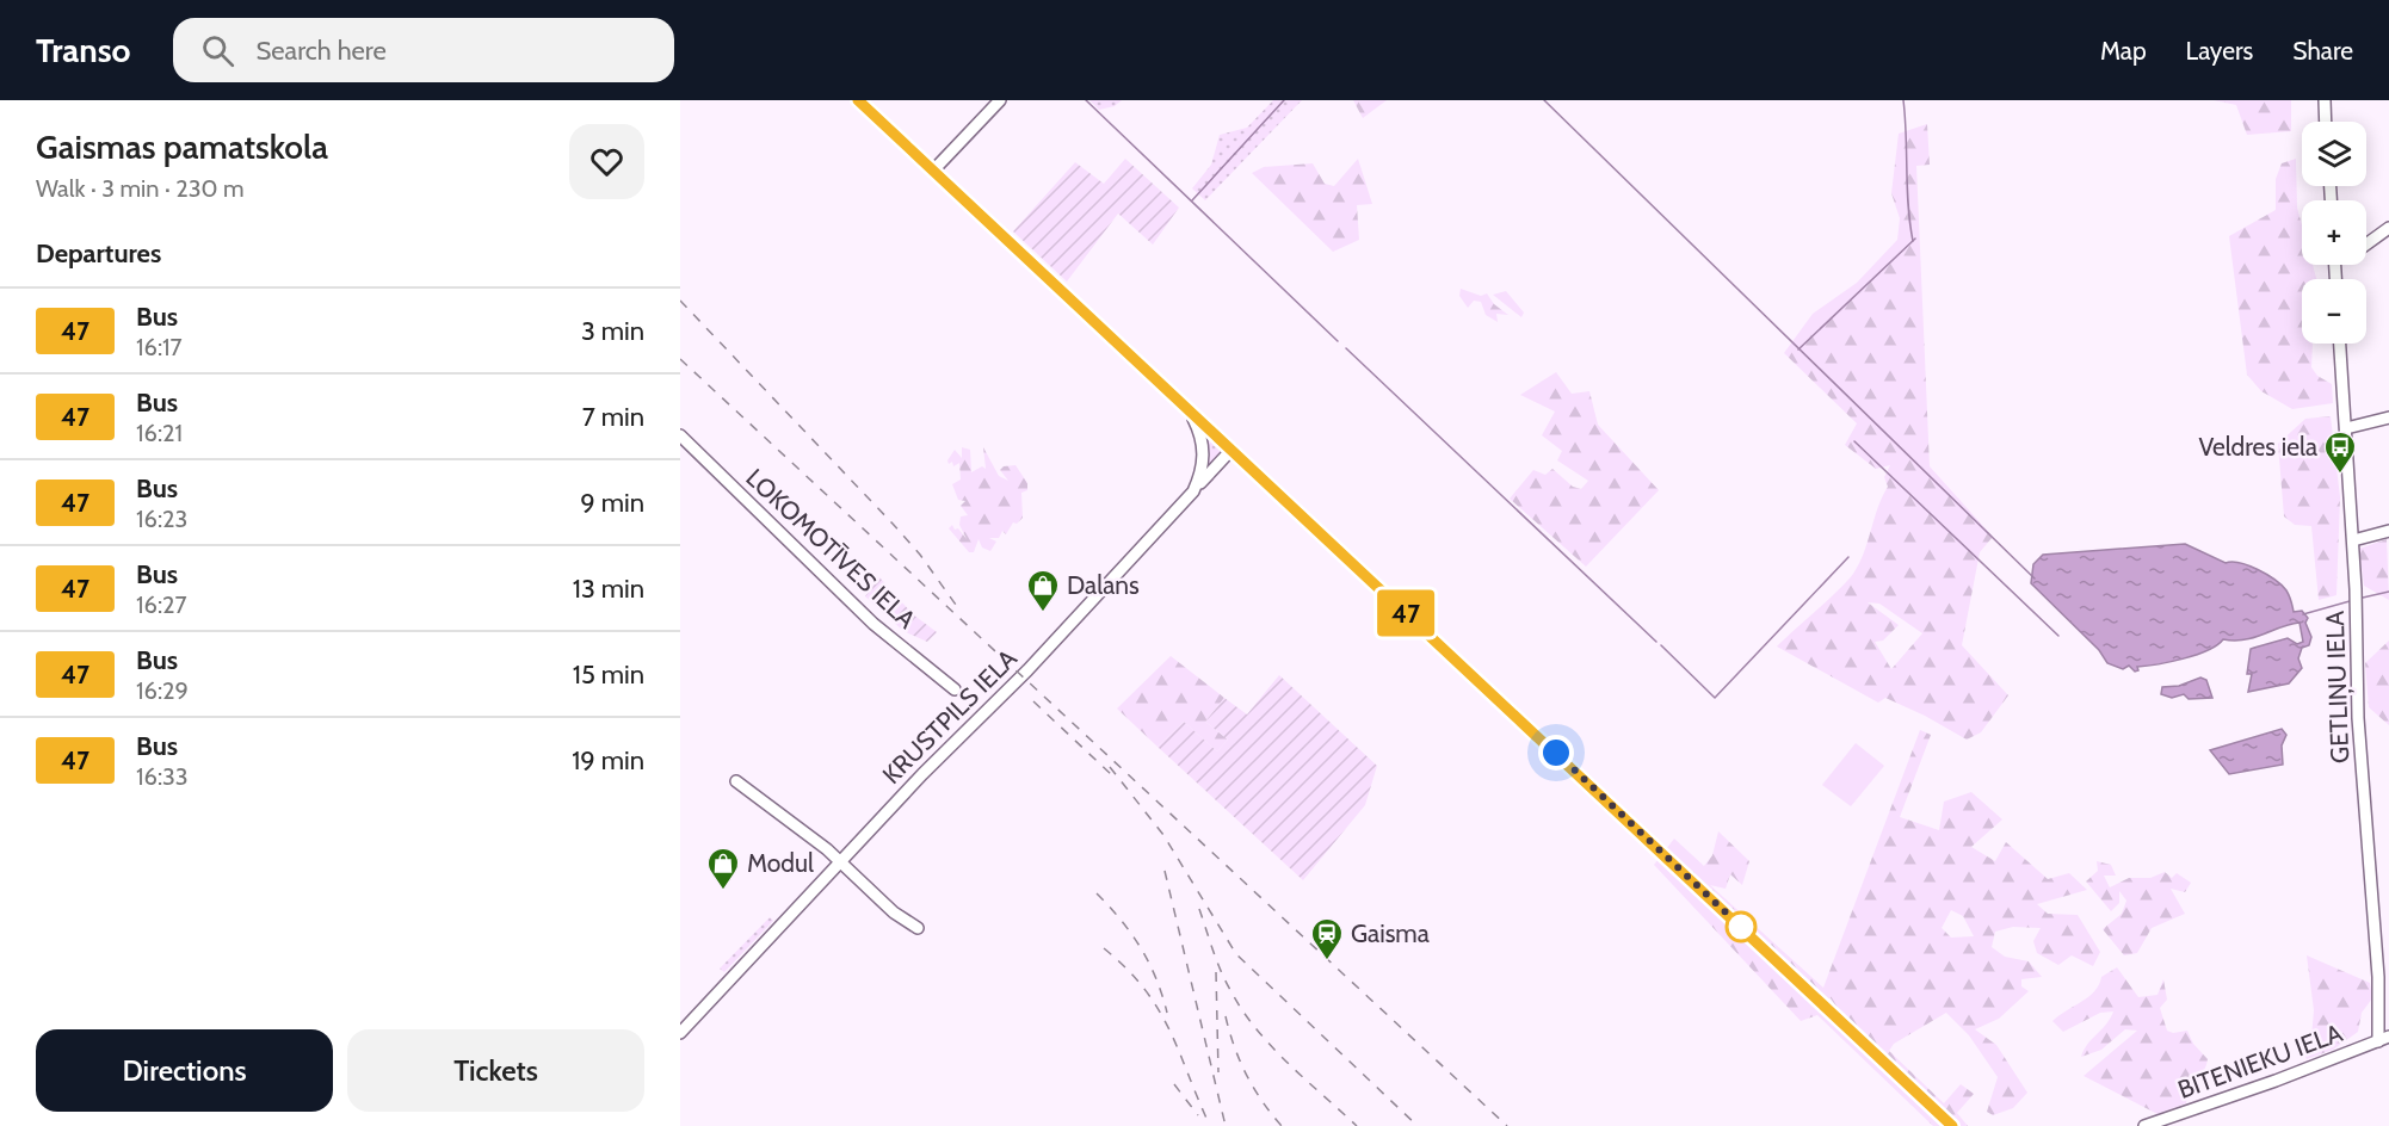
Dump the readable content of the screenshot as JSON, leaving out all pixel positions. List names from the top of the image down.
{
  "streets": {
    "street": [
      "LOKOMOTĪVES IELA",
      "GETLIŅU IELA",
      "KRUSTPILS IELA",
      "BITENIEKU IELA"
    ]
  },
  "crossings": [
    ["GETLIŅU IELA", "BITENIEKU IELA"]
  ],
  "places": {
    "bus stop": ["Veldres iela"],
    "shop": ["Dalans", "Modul"],
    "station": ["Gaisma"]
  },
  "lines": ["bus line 47"],
  "page": {
    "header": "Transo",
    "search": "Search here",
    "nav": ["Map", "Layers", "Share"],
    "heading": [
      ["Gaismas pamatskola", "Walk · 3 min · 230 m"],
      "Departures"
    ],
    "on_map": "47",
    "map_buttons": ["+", "−"],
    "list": [
      {
        "mark": "47",
        "name": "Bus",
        "note": "16:17",
        "value": "3 min"
      },
      {
        "mark": "47",
        "name": "Bus",
        "note": "16:21",
        "value": "7 min"
      },
      {
        "mark": "47",
        "name": "Bus",
        "note": "16:23",
        "value": "9 min"
      },
      {
        "mark": "47",
        "name": "Bus",
        "note": "16:27",
        "value": "13 min"
      },
      {
        "mark": "47",
        "name": "Bus",
        "note": "16:29",
        "value": "15 min"
      },
      {
        "mark": "47",
        "name": "Bus",
        "note": "16:33",
        "value": "19 min"
      }
    ],
    "buttons": ["Directions", "Tickets"]
  }
}
